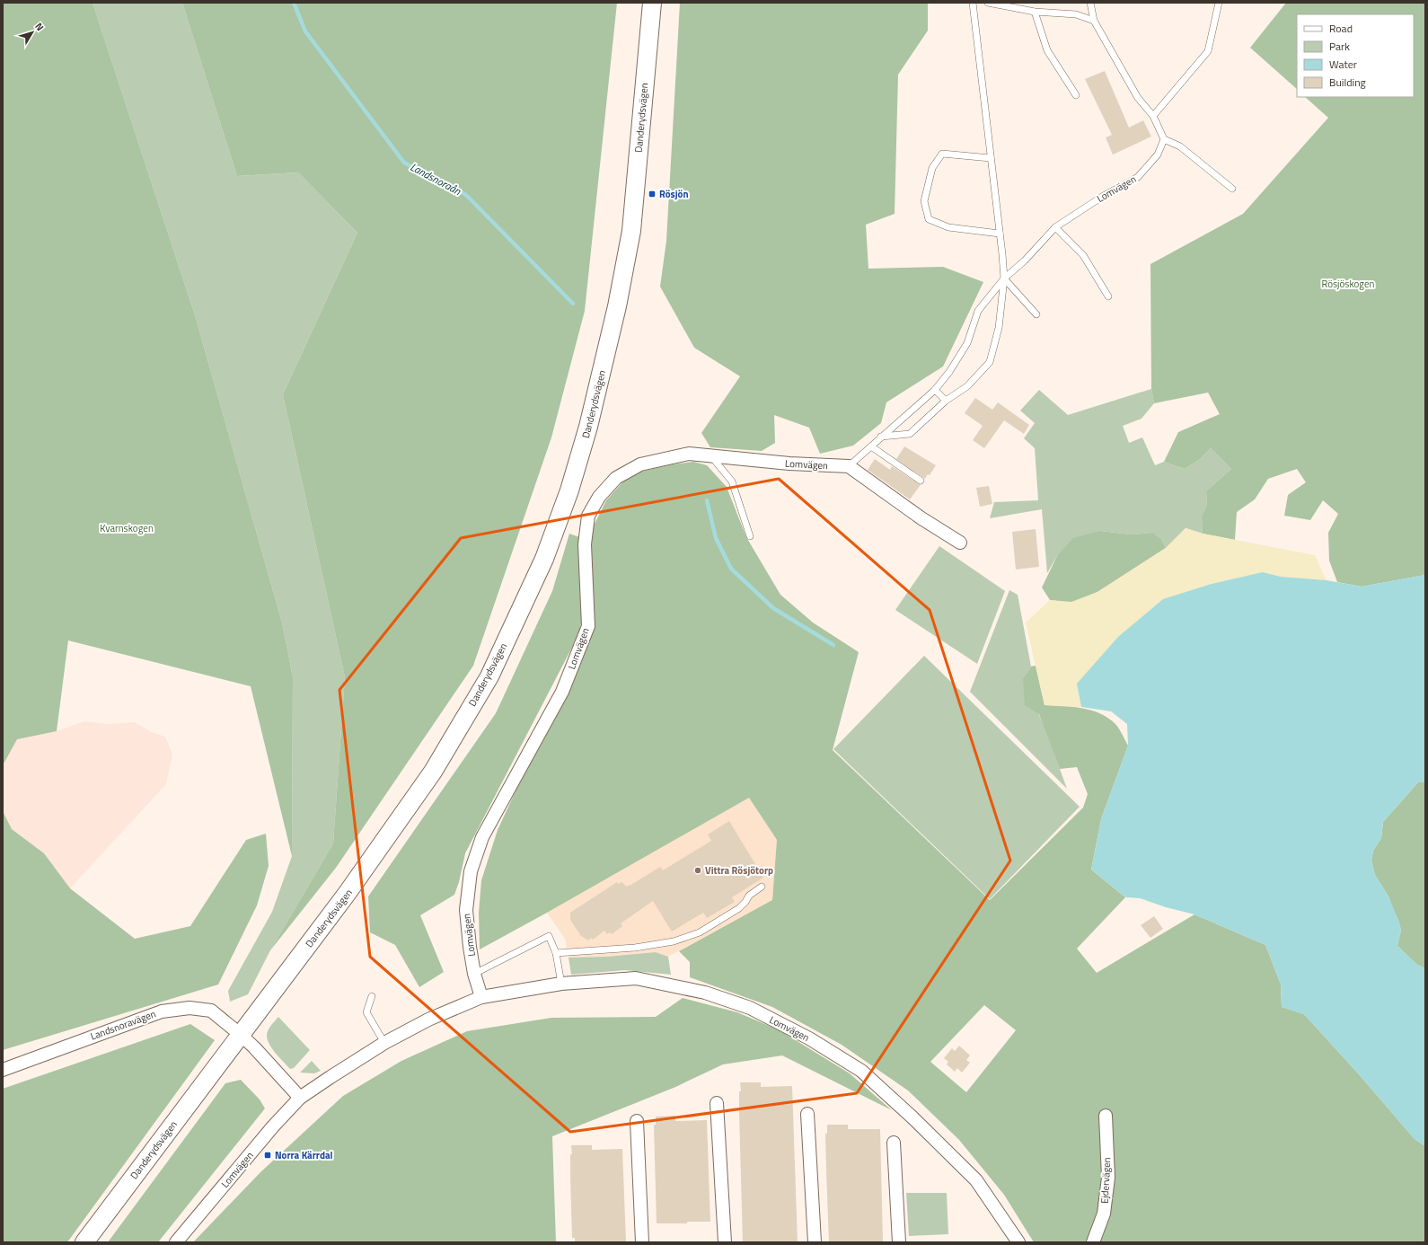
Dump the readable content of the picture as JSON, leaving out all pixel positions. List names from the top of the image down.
{
  "streets": {
    "main road": ["Danderydsvägen"],
    "street": ["Lomvägen", "Landsnoravägen", "Ejdervägen"]
  },
  "crossings": [
    ["Danderydsvägen", "Landsnoravägen"]
  ],
  "water": ["Landsnoraån"],
  "parks": ["Rösjöskogen", "Kvarnskogen"],
  "places": {
    "transit": ["Rösjön", "Norra Kärrdal"],
    "other": ["Vittra Rösjötorp"]
  },
  "legend": [
    "Road",
    "Park",
    "Water",
    "Building"
  ],
  "north": "top right"
}
